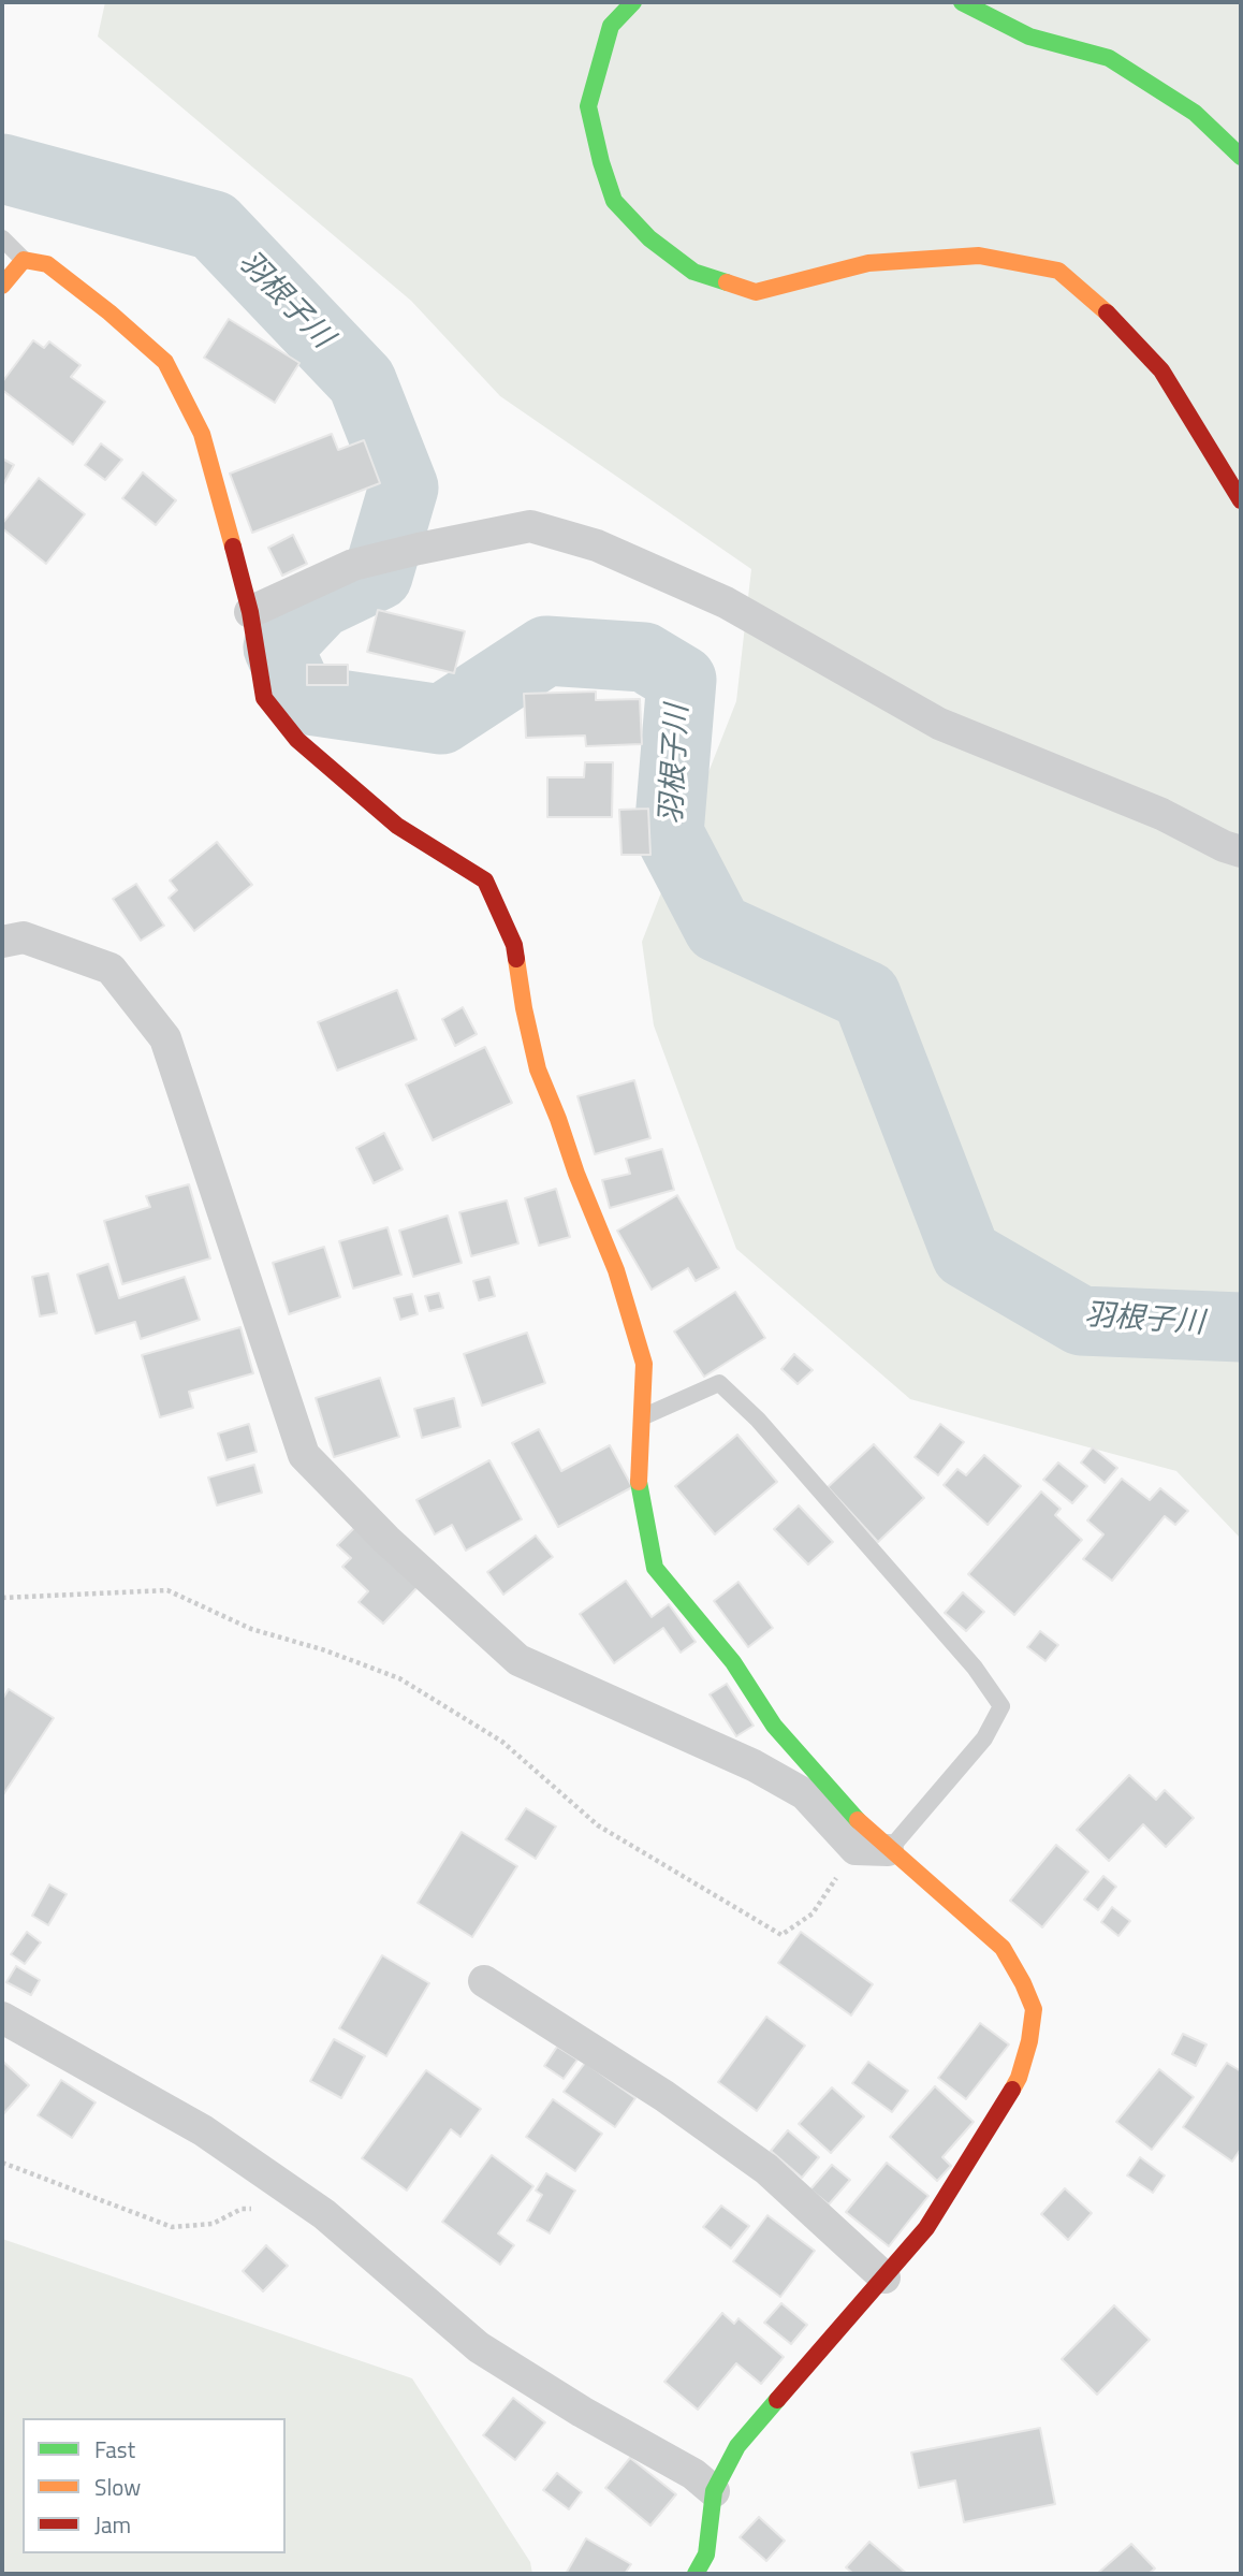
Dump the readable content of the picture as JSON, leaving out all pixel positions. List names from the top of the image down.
{
  "water": ["羽根子川"],
  "legend": ["Fast", "Slow", "Jam"]
}
